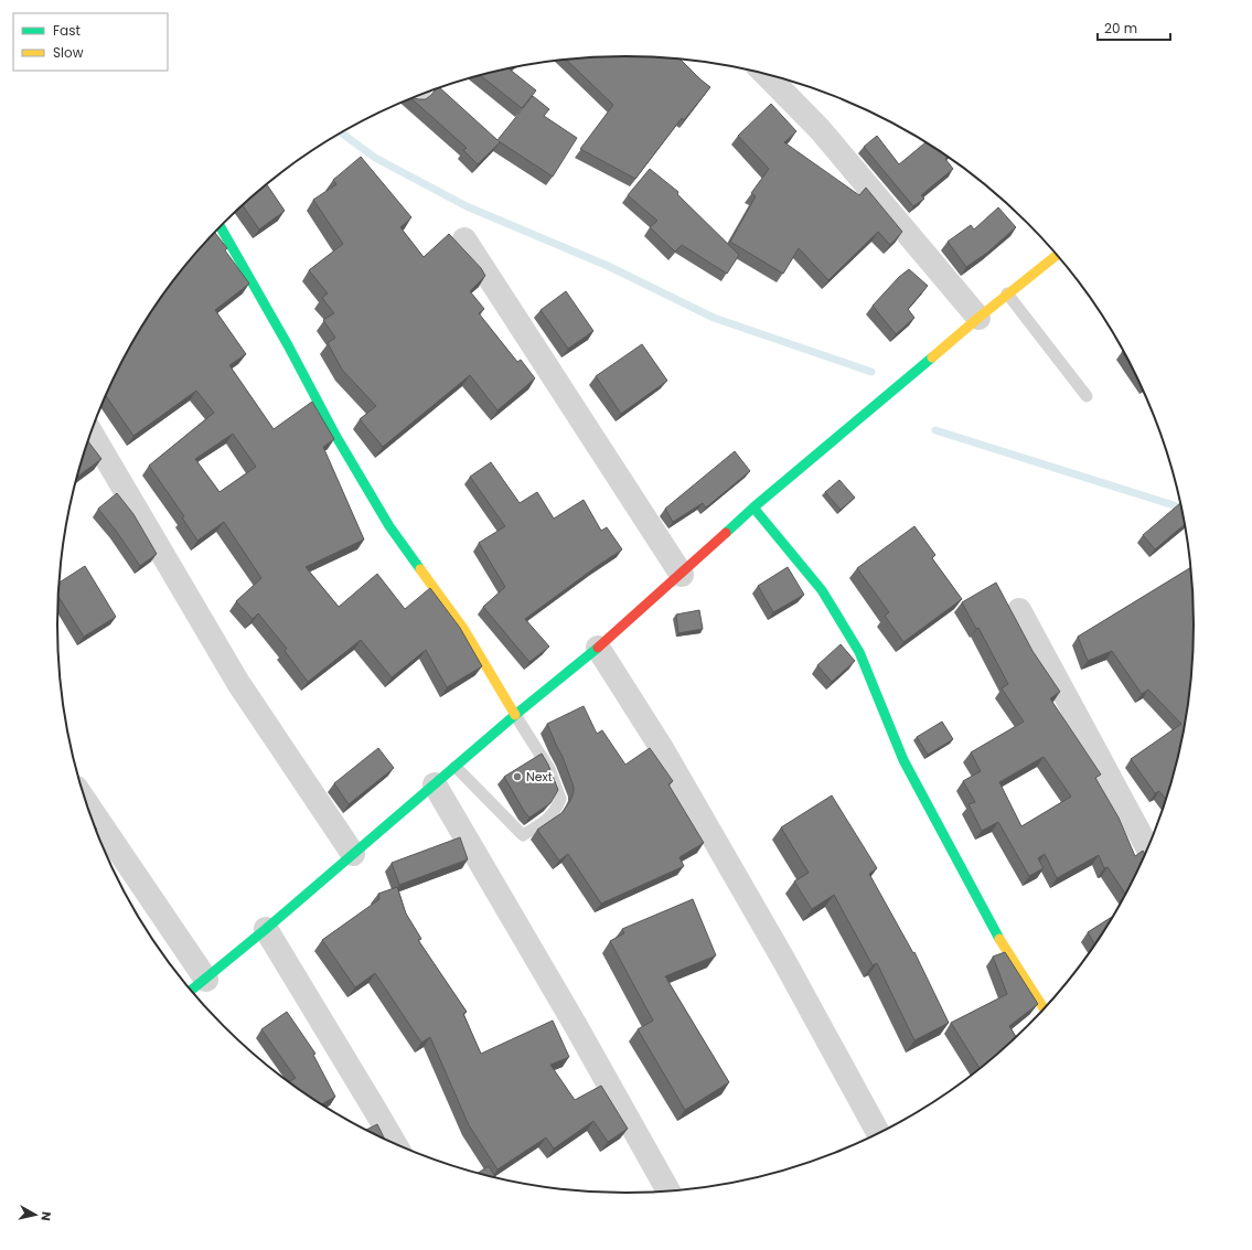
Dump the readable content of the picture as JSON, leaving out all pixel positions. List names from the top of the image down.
{
  "places": ["Next"],
  "legend": ["Fast", "Slow"],
  "scale_bar": "20 m",
  "north": "right"
}
